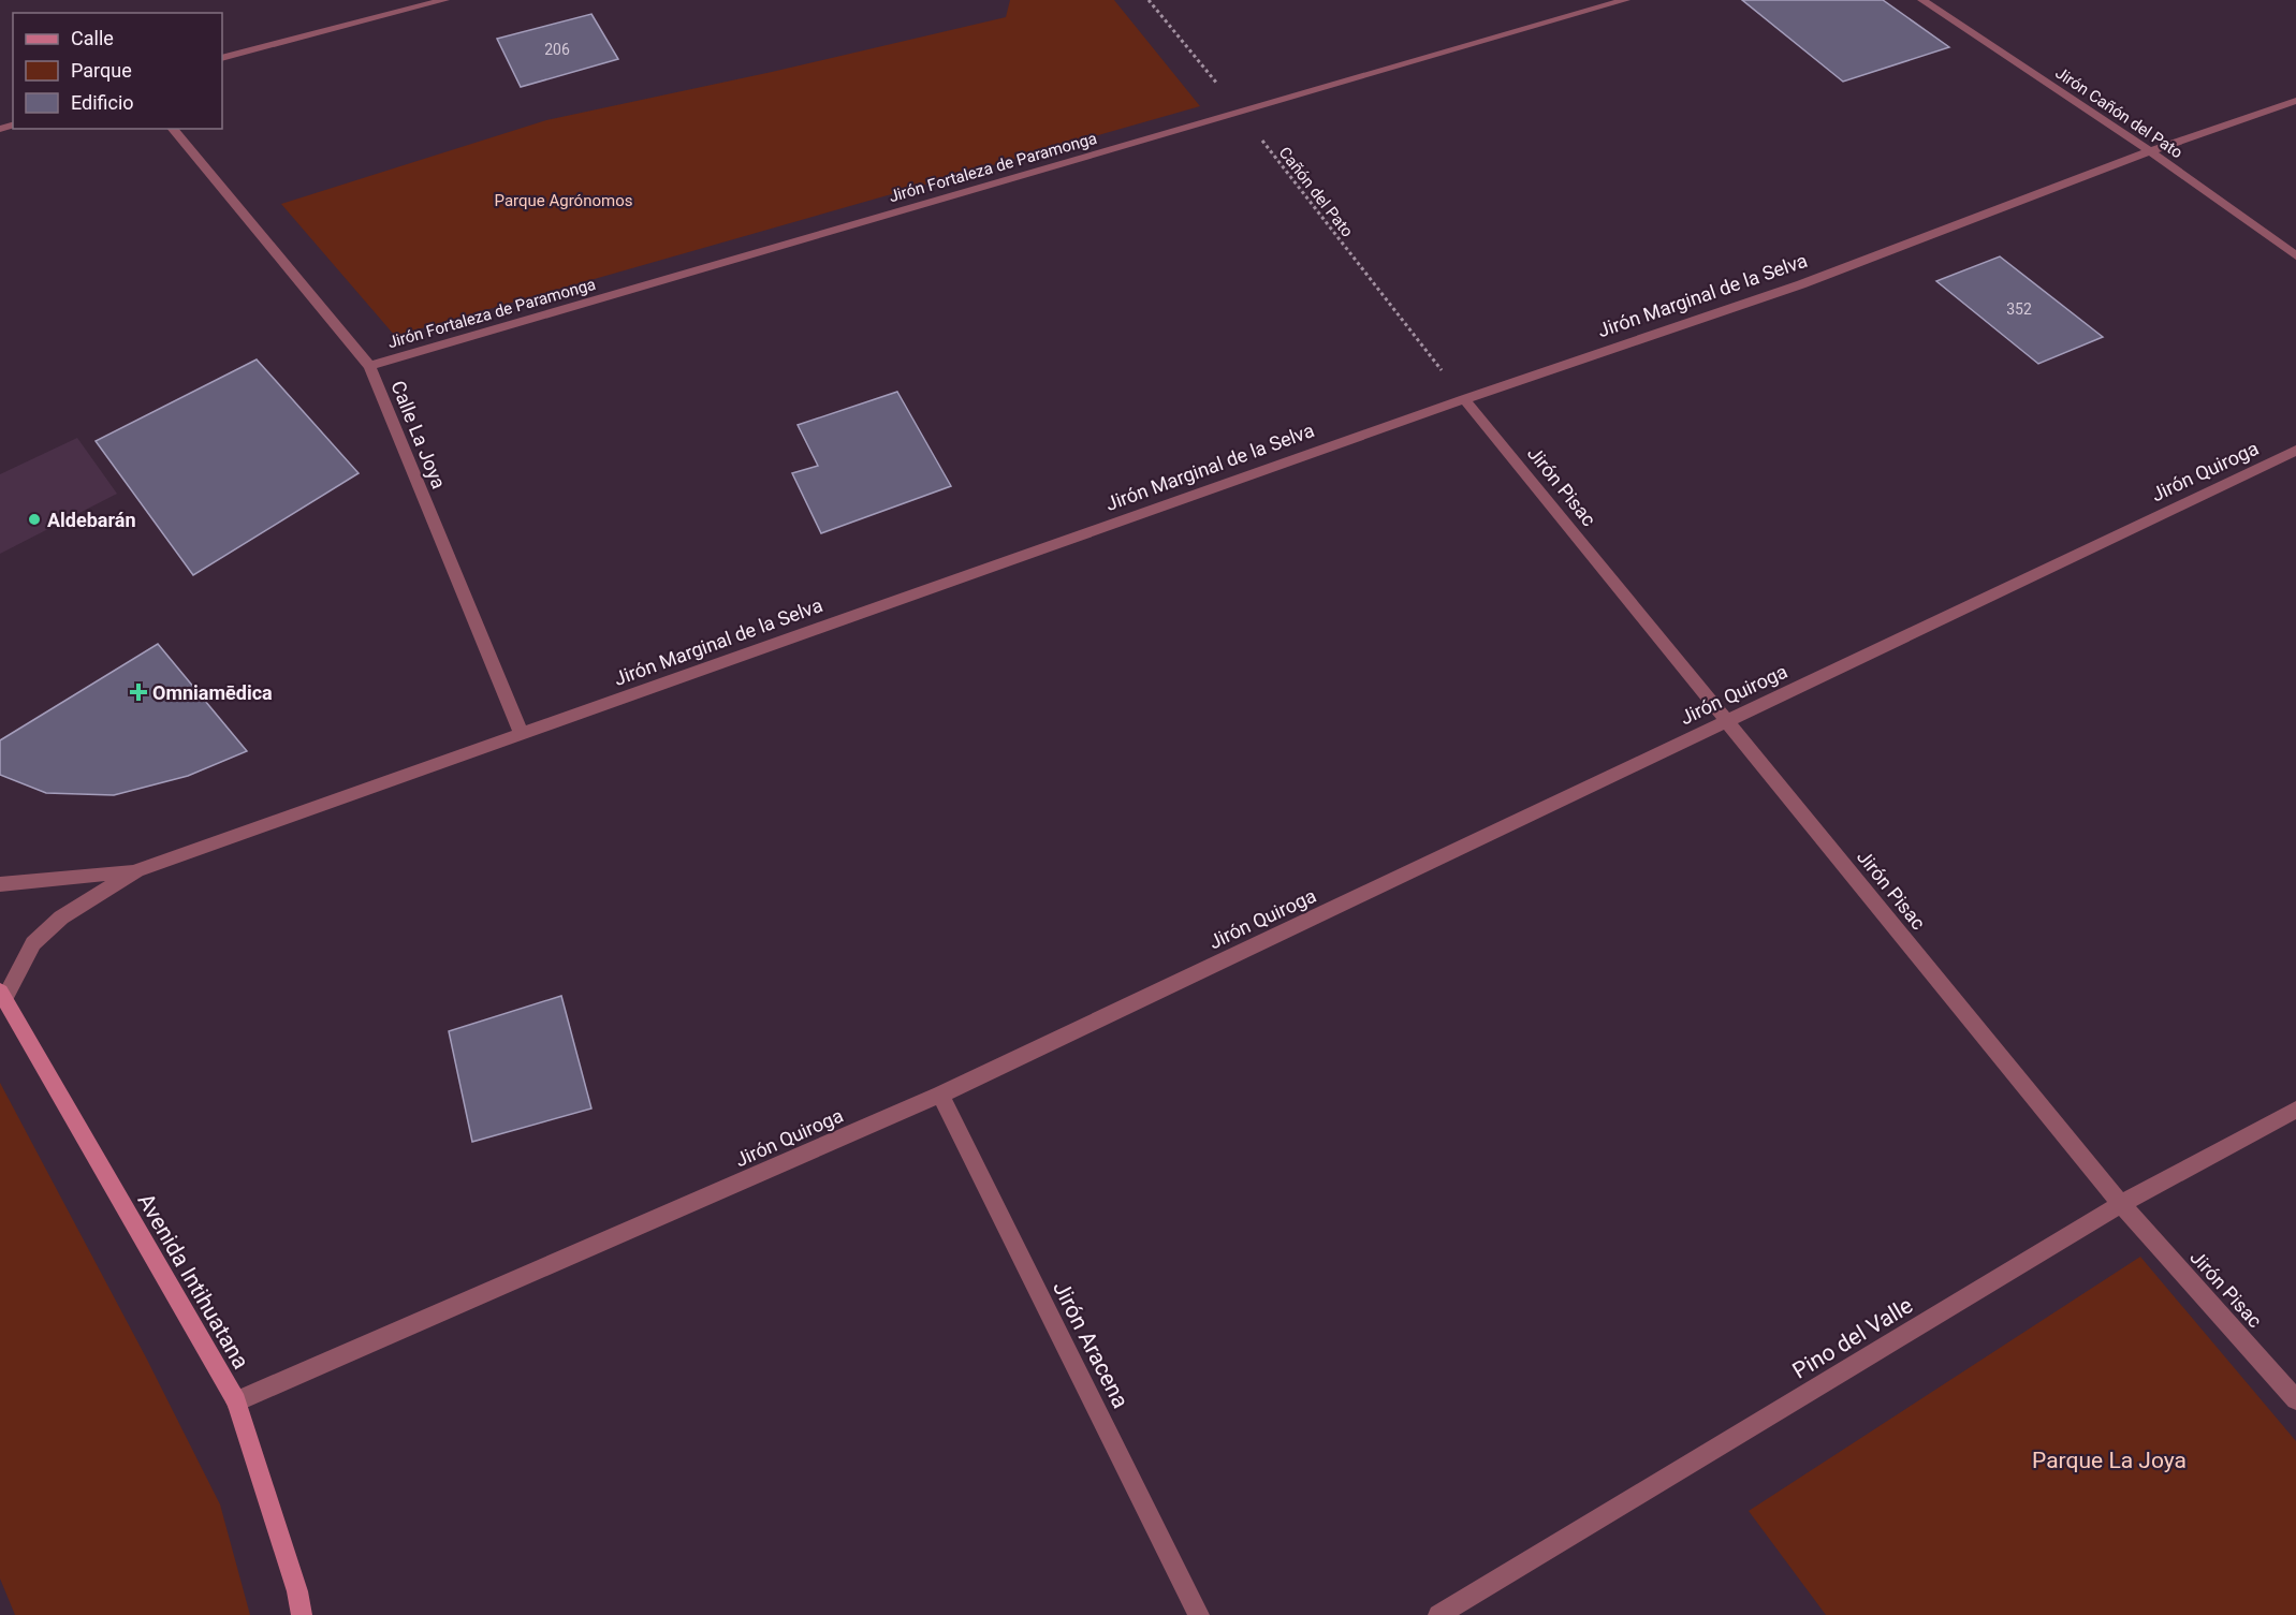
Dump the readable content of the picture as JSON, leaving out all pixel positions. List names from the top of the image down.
{
  "streets": {
    "main road": ["Avenida Intihuatana"],
    "street": [
      "Jirón Cañón del Pato",
      "Jirón Fortaleza de Paramonga",
      "Jirón Marginal de la Selva",
      "Calle La Joya",
      "Jirón Quiroga",
      "Jirón Pisac",
      "Pino del Valle",
      "Jirón Aracena"
    ],
    "path": ["Cañón del Pato"]
  },
  "crossings": [
    ["Jirón Cañón del Pato", "Jirón Marginal de la Selva"],
    ["Jirón Fortaleza de Paramonga", "Cañón del Pato"],
    ["Jirón Fortaleza de Paramonga", "Calle La Joya"],
    ["Cañón del Pato", "Jirón Marginal de la Selva"],
    ["Cañón del Pato", "Jirón Pisac"],
    ["Jirón Marginal de la Selva", "Calle La Joya"],
    ["Jirón Marginal de la Selva", "Jirón Pisac"],
    ["Jirón Marginal de la Selva", "Avenida Intihuatana"],
    ["Jirón Quiroga", "Jirón Pisac"],
    ["Jirón Quiroga", "Avenida Intihuatana"],
    ["Jirón Quiroga", "Jirón Aracena"],
    ["Jirón Pisac", "Pino del Valle"]
  ],
  "parks": ["Parque Agrónomos", "Parque La Joya"],
  "places": {
    "other": ["Aldebarán"],
    "health": ["Omniamēdica"]
  },
  "house_numbers": ["206", "352"],
  "legend": ["Calle", "Parque", "Edificio"]
}
